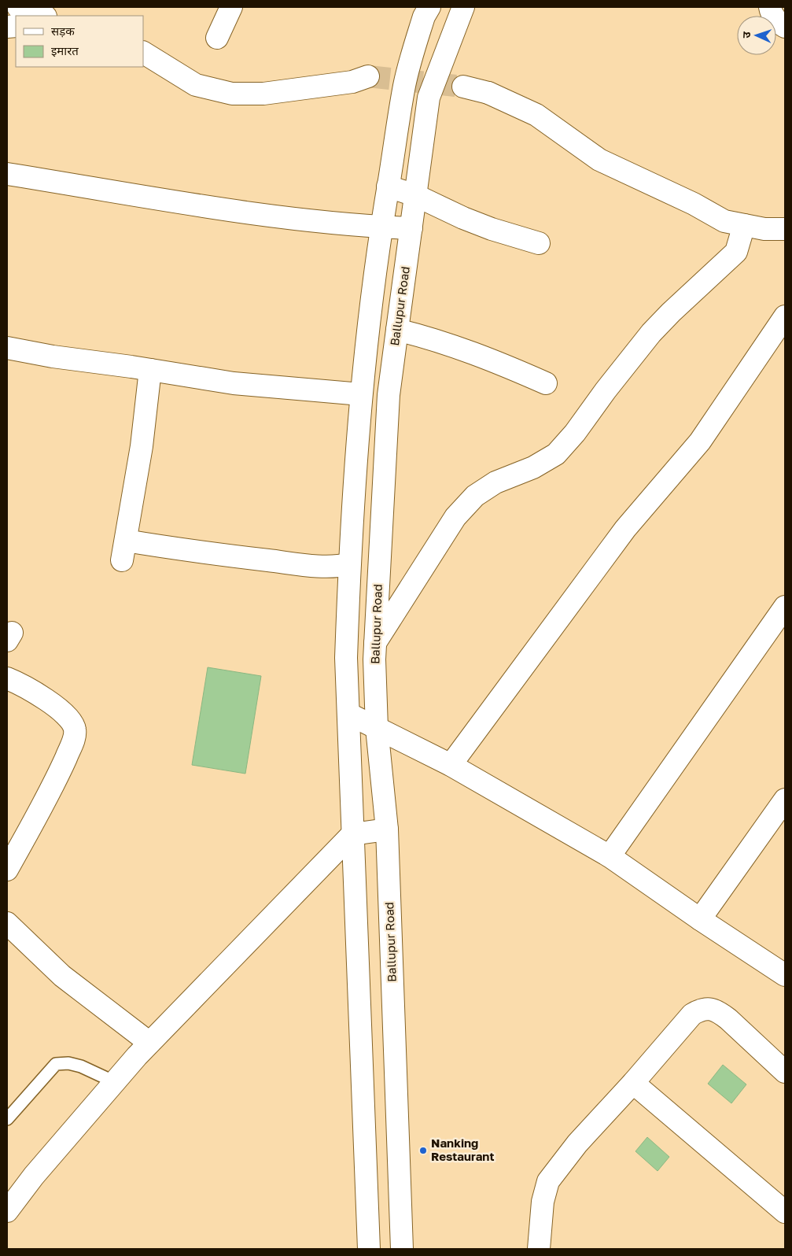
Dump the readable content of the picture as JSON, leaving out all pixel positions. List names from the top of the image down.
{
  "streets": {
    "street": ["Ballupur Road"]
  },
  "places": ["Nanking Restaurant"],
  "legend": ["सड़क", "इमारत"],
  "north": "left"
}
